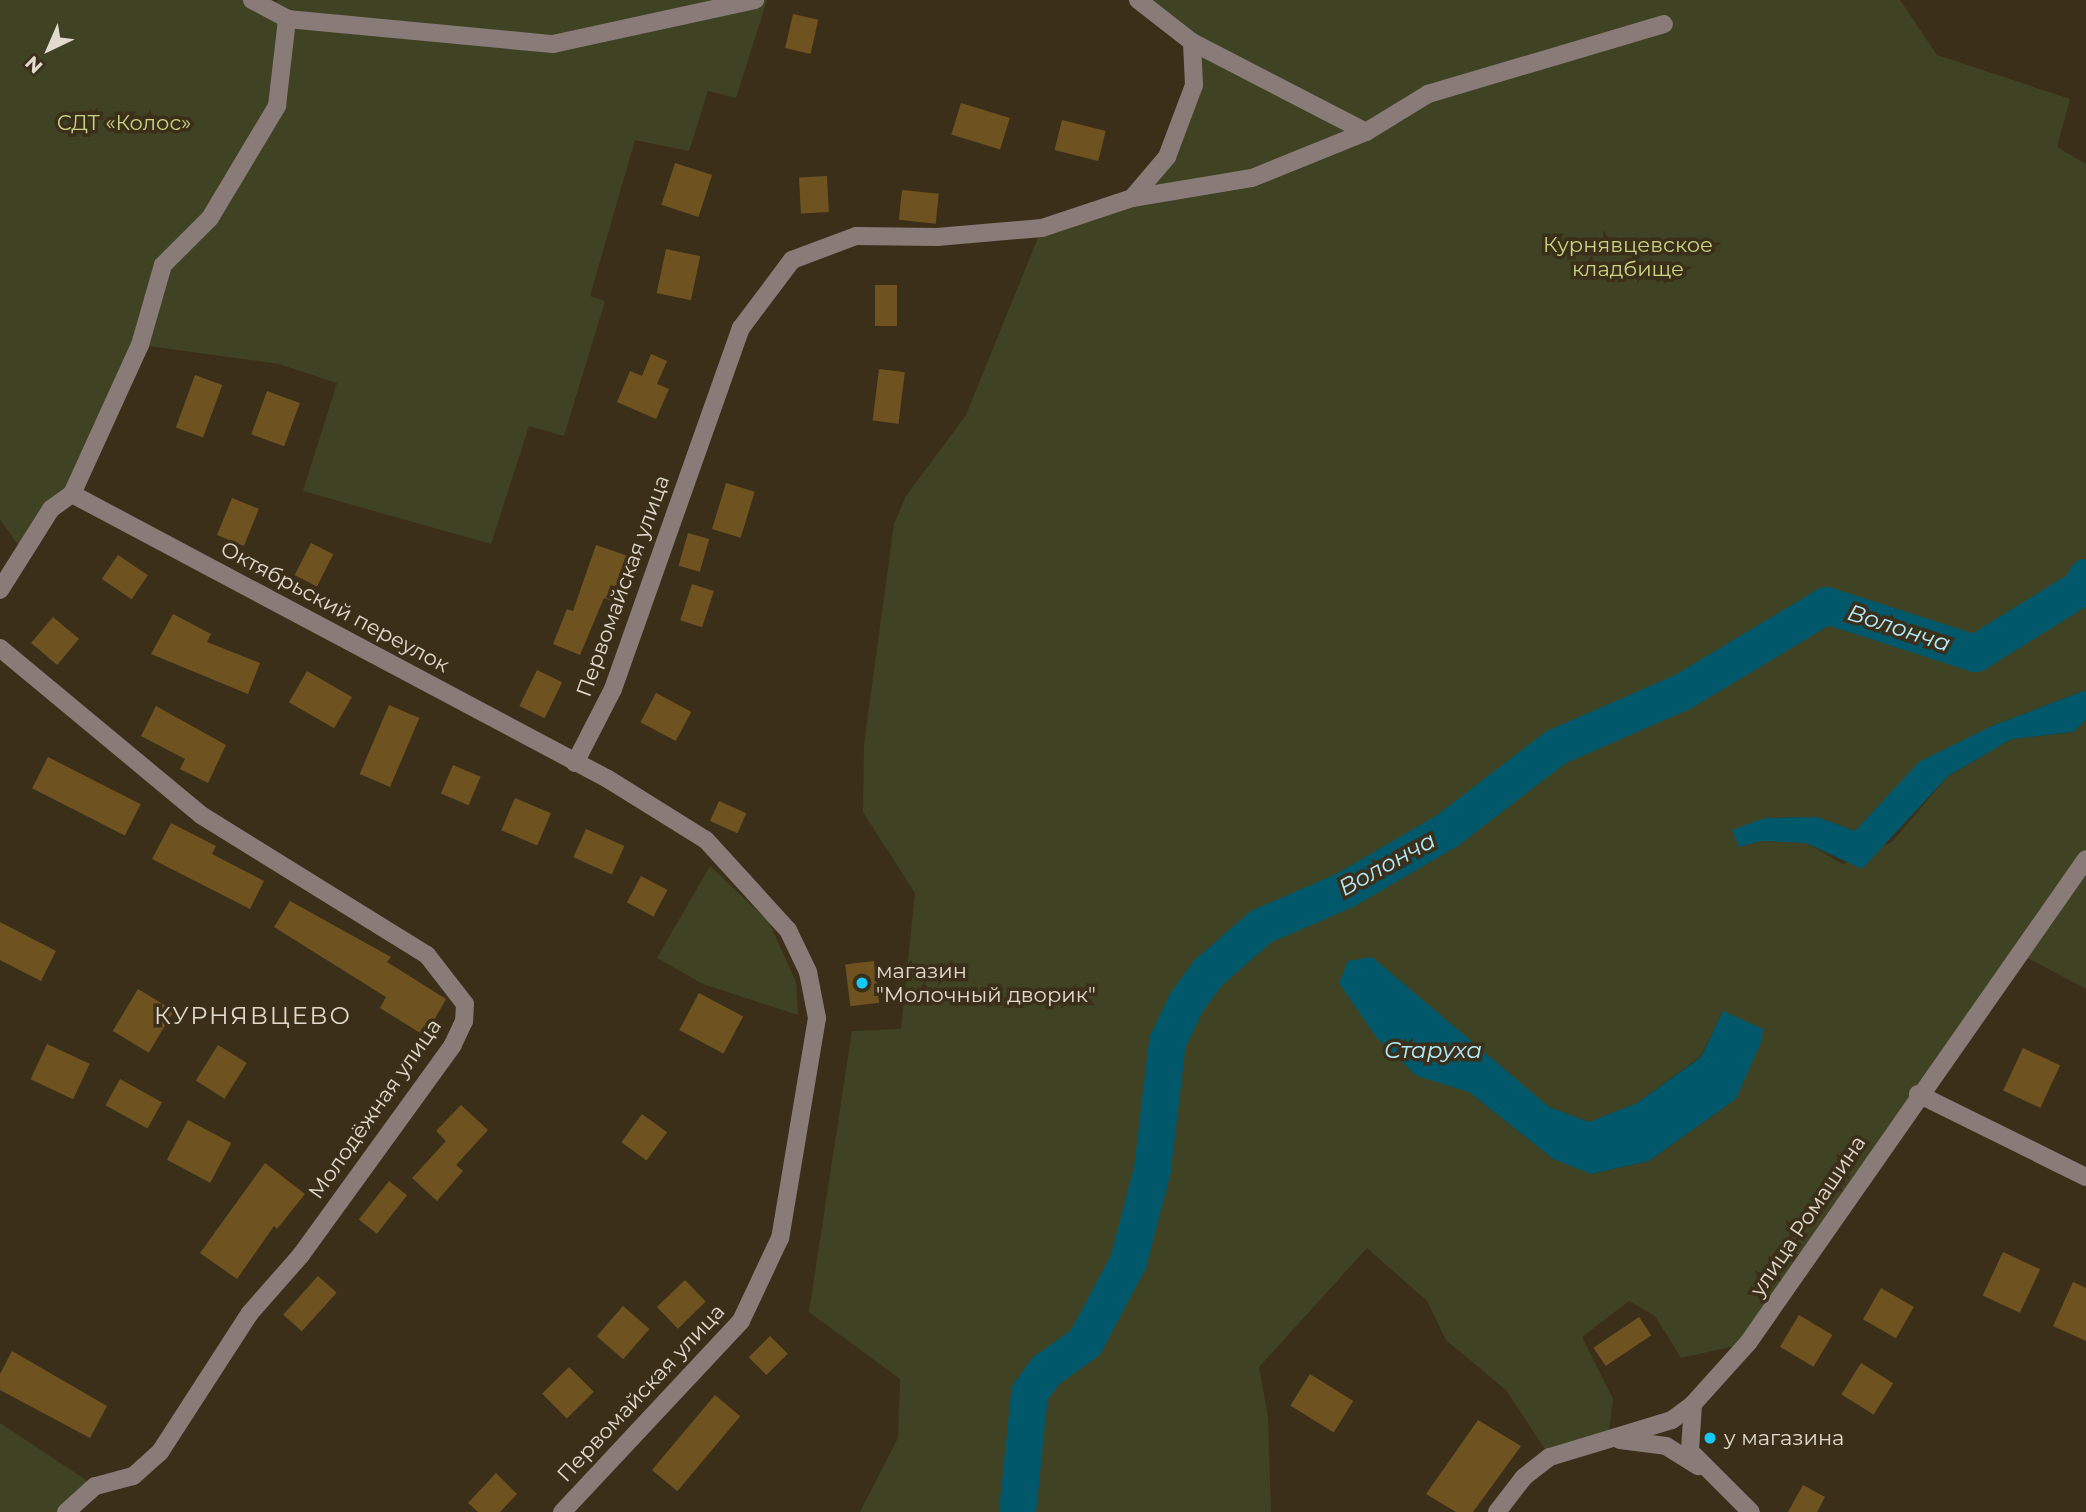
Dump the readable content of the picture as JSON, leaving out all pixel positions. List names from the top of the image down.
{
  "streets": {
    "street": [
      "Первомайская улица",
      "Октябрьский переулок",
      "Молодёжная улица",
      "улица Ромашина"
    ]
  },
  "crossings": [
    ["Первомайская улица", "Октябрьский переулок"]
  ],
  "districts": ["КУРНЯВЦЕВО"],
  "water": ["Волонча", "Старуха"],
  "parks": ["СДТ «Колос»", "Курнявцевское кладбище"],
  "places": ["магазин \"Молочный дворик\"", "у магазина"],
  "north": "bottom left"
}
